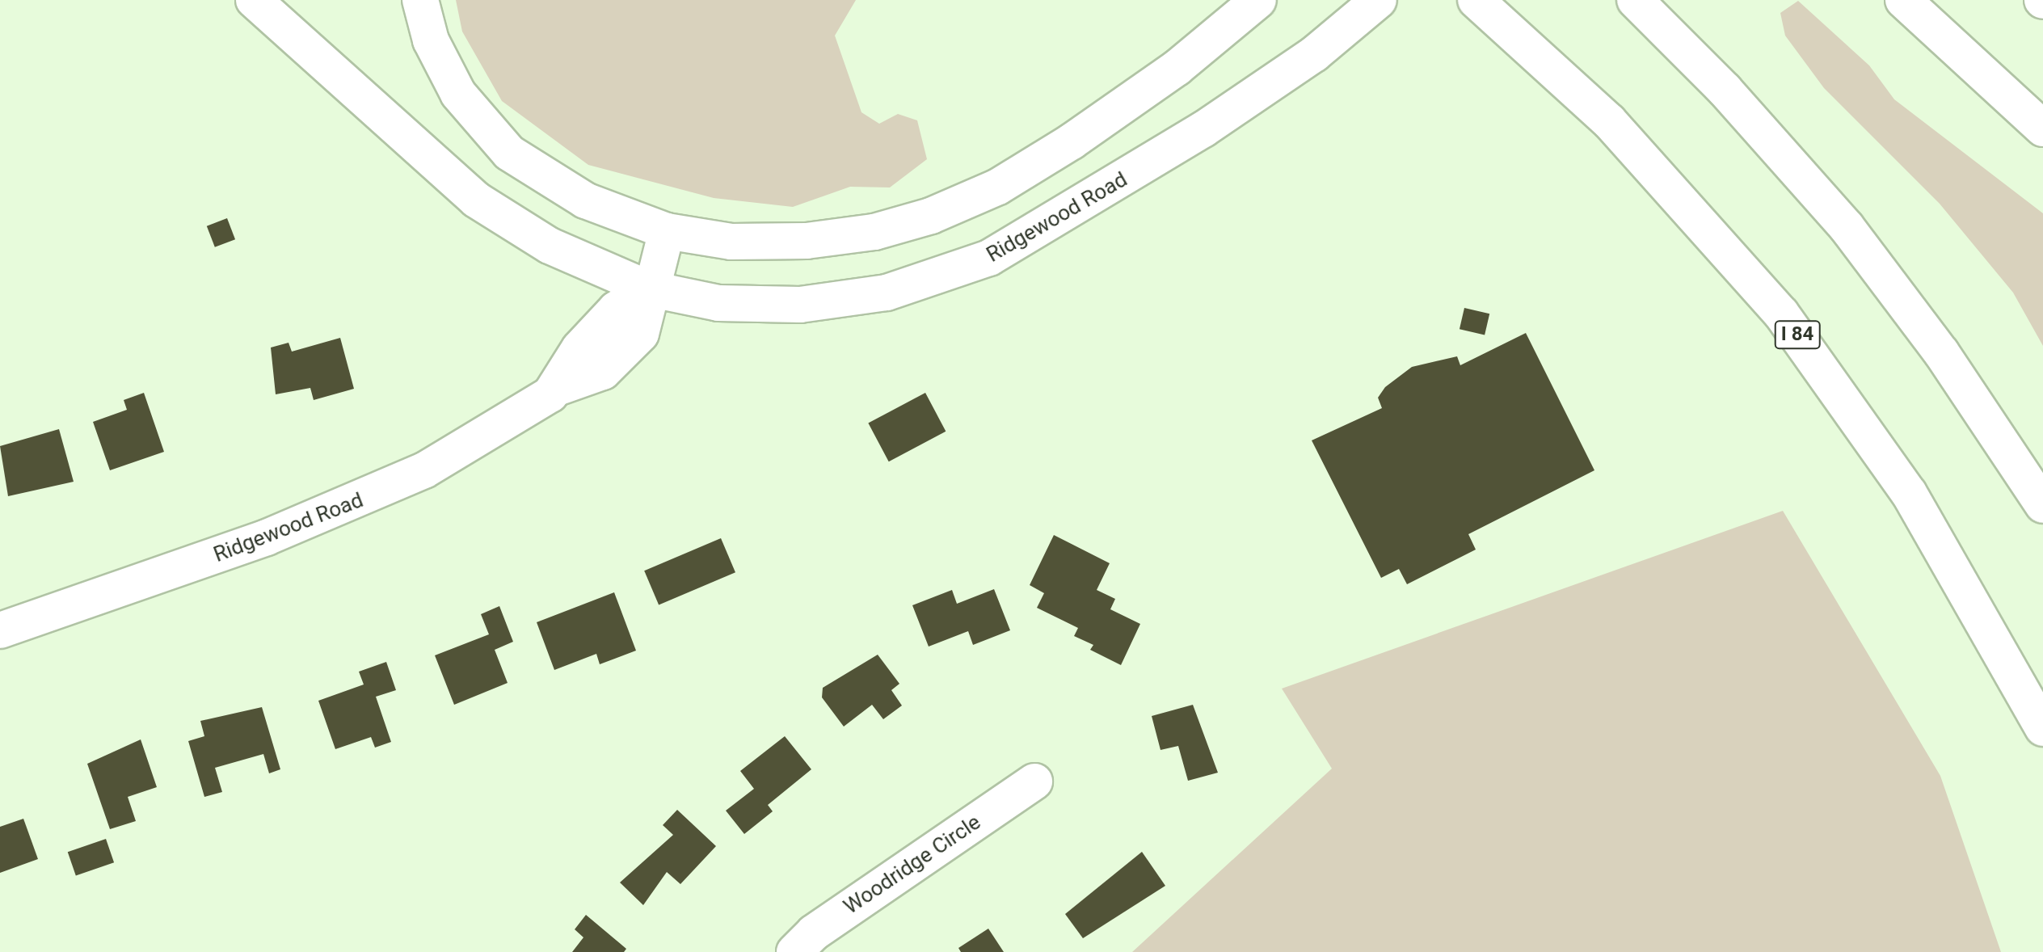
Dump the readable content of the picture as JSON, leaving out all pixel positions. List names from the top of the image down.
{
  "streets": {
    "main road": ["Ridgewood Road", "I 84", "Woodridge Circle"]
  }
}
